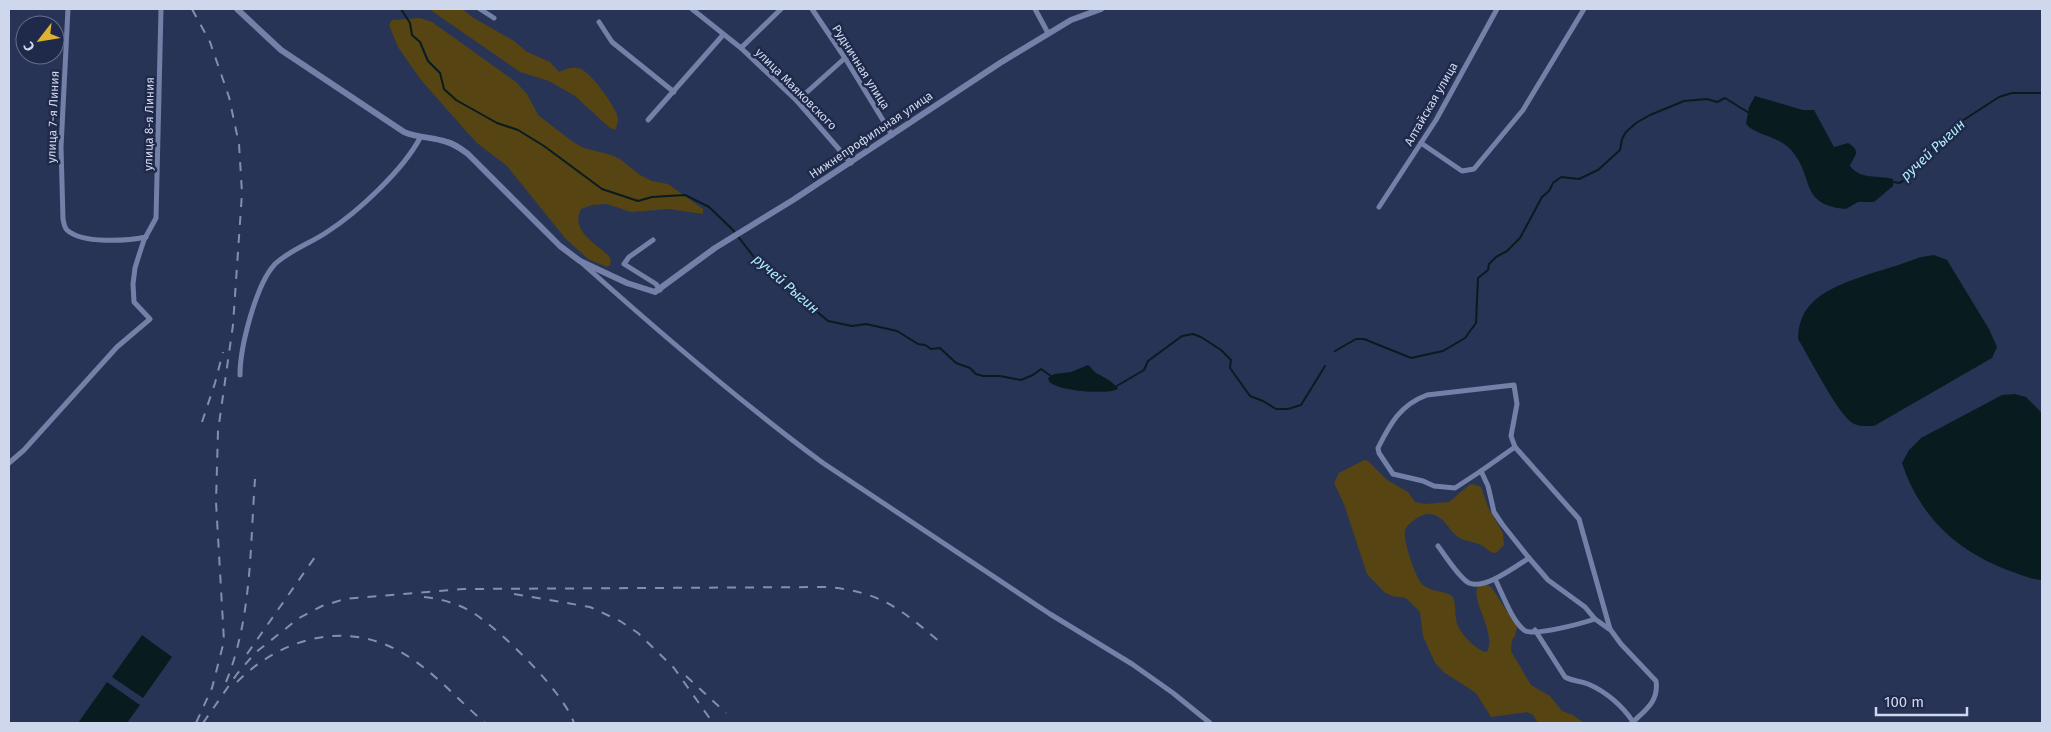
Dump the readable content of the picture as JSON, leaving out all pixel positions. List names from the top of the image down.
{
  "streets": {
    "street": [
      "Рудничная улица",
      "улица Маяковского",
      "Алтайская улица",
      "улица 7-я Линия",
      "улица 8-я Линия",
      "Нижнепрофильная улица"
    ]
  },
  "crossings": [
    ["Рудничная улица", "Нижнепрофильная улица"],
    ["улица Маяковского", "Нижнепрофильная улица"],
    ["улица 7-я Линия", "улица 8-я Линия"]
  ],
  "water": ["ручей Рыгин"],
  "scale_bar": "100 m",
  "north": "bottom left"
}
